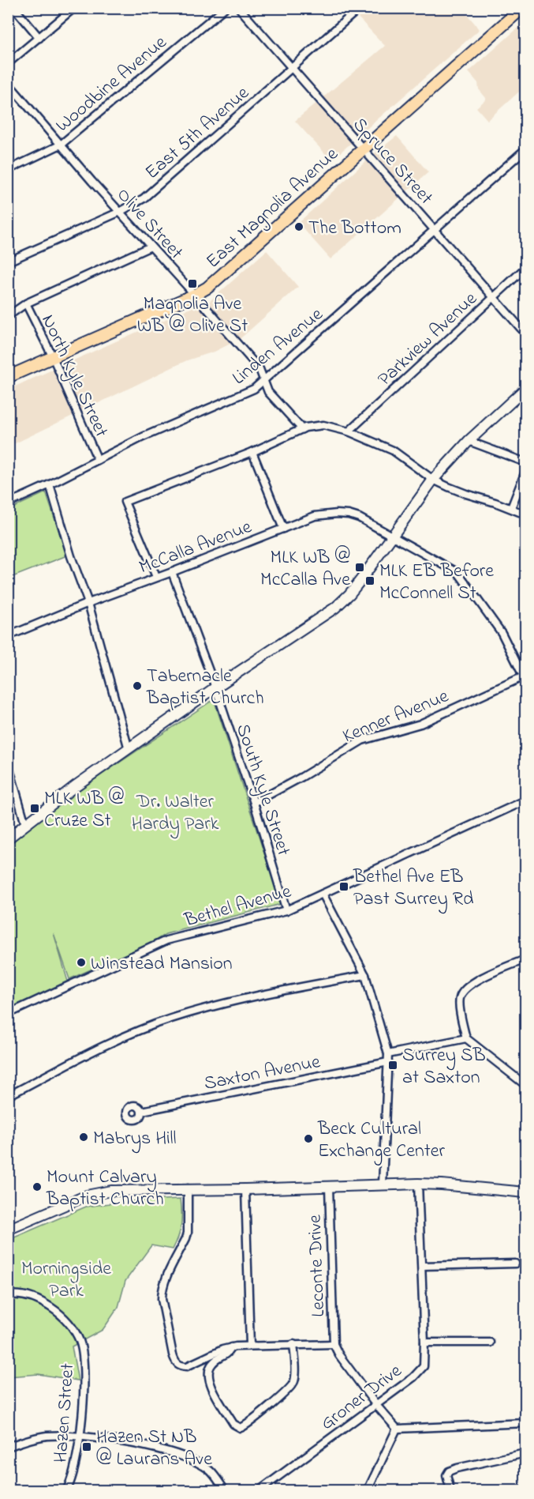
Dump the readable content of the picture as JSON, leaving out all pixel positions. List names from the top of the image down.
{
  "streets": {
    "main road": ["East Magnolia Avenue"],
    "street": [
      "Woodbine Avenue",
      "East 5th Avenue",
      "Spruce Street",
      "Olive Street",
      "Parkview Avenue",
      "Linden Avenue",
      "North Kyle Street",
      "McCalla Avenue",
      "Kenner Avenue",
      "South Kyle Street",
      "Bethel Avenue",
      "Saxton Avenue",
      "Leconte Drive",
      "Groner Drive",
      "Hazen Street"
    ]
  },
  "crossings": [
    ["Woodbine Avenue", "Olive Street"],
    ["East 5th Avenue", "Spruce Street"],
    ["East 5th Avenue", "Olive Street"],
    ["Spruce Street", "East Magnolia Avenue"],
    ["Spruce Street", "Parkview Avenue"],
    ["Spruce Street", "Linden Avenue"],
    ["East Magnolia Avenue", "Olive Street"],
    ["East Magnolia Avenue", "North Kyle Street"],
    ["Olive Street", "Linden Avenue"],
    ["Linden Avenue", "North Kyle Street"],
    ["McCalla Avenue", "Kenner Avenue"],
    ["McCalla Avenue", "South Kyle Street"],
    ["Kenner Avenue", "South Kyle Street"],
    ["South Kyle Street", "Bethel Avenue"]
  ],
  "parks": ["Dr. Walter Hardy Park", "Morningside Park"],
  "places": {
    "other": [
      "The Bottom",
      "Tabernacle Baptist Church",
      "Winstead Mansion",
      "Mabrys Hill",
      "Beck Cultural Exchange Center",
      "Mount Calvary Baptist Church"
    ],
    "transit": [
      "Magnolia Ave WB @ Olive St",
      "MLK WB @ McCalla Ave",
      "MLK EB Before McConnell St",
      "MLK WB @ Cruze St",
      "Bethel Ave EB Past Surrey Rd",
      "Surrey SB at Saxton",
      "Hazen St NB @ Laurans Ave"
    ]
  }
}
